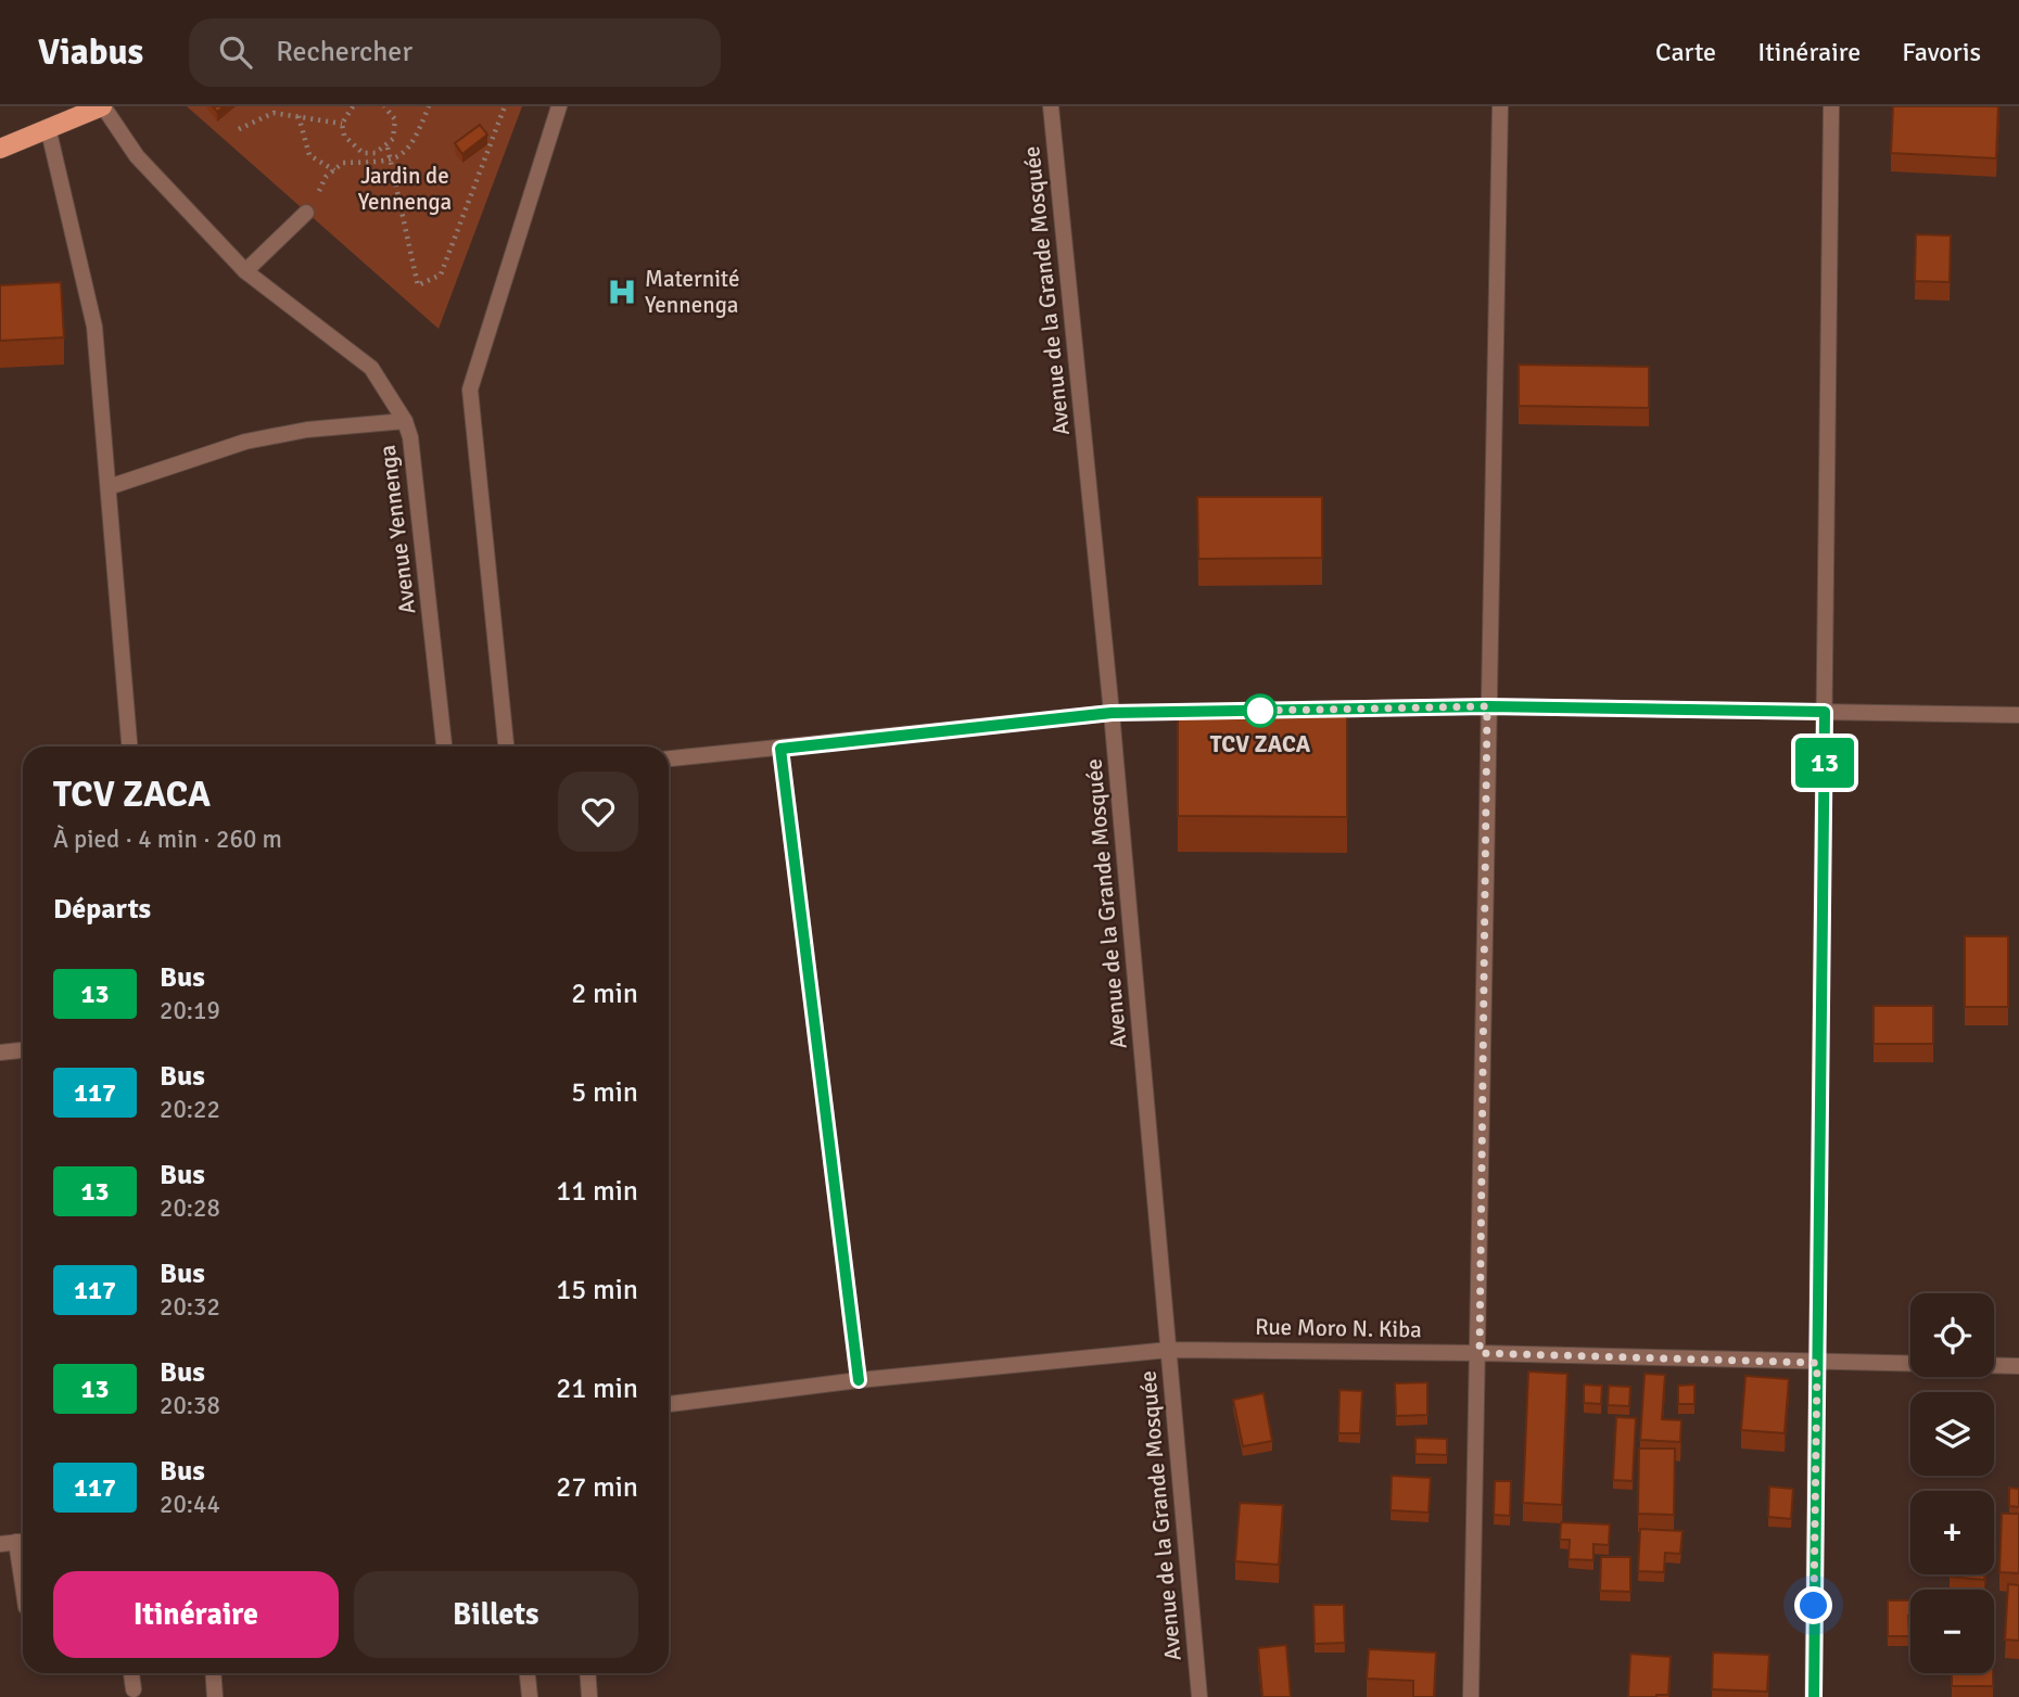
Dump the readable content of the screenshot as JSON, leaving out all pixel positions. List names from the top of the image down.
{
  "streets": {
    "street": ["Avenue de la Grande Mosquée", "Avenue Yennenga", "Rue Moro N. Kiba"]
  },
  "crossings": [
    ["Avenue de la Grande Mosquée", "Rue Moro N. Kiba"]
  ],
  "parks": ["Jardin de Yennenga"],
  "places": {
    "hospital": ["Maternité Yennenga"],
    "other": ["TCV ZACA"]
  },
  "lines": ["bus line 13"],
  "page": {
    "header": "Viabus",
    "search": "Rechercher",
    "nav": ["Carte", "Itinéraire", "Favoris"],
    "on_map": "13",
    "heading": [
      ["TCV ZACA", "À pied · 4 min · 260 m"],
      "Départs"
    ],
    "list": [
      {
        "mark": "13",
        "name": "Bus",
        "note": "20:19",
        "value": "2 min"
      },
      {
        "mark": "117",
        "name": "Bus",
        "note": "20:22",
        "value": "5 min"
      },
      {
        "mark": "13",
        "name": "Bus",
        "note": "20:28",
        "value": "11 min"
      },
      {
        "mark": "117",
        "name": "Bus",
        "note": "20:32",
        "value": "15 min"
      },
      {
        "mark": "13",
        "name": "Bus",
        "note": "20:38",
        "value": "21 min"
      },
      {
        "mark": "117",
        "name": "Bus",
        "note": "20:44",
        "value": "27 min"
      }
    ],
    "map_buttons": ["+", "−"],
    "buttons": ["Itinéraire", "Billets"]
  }
}
